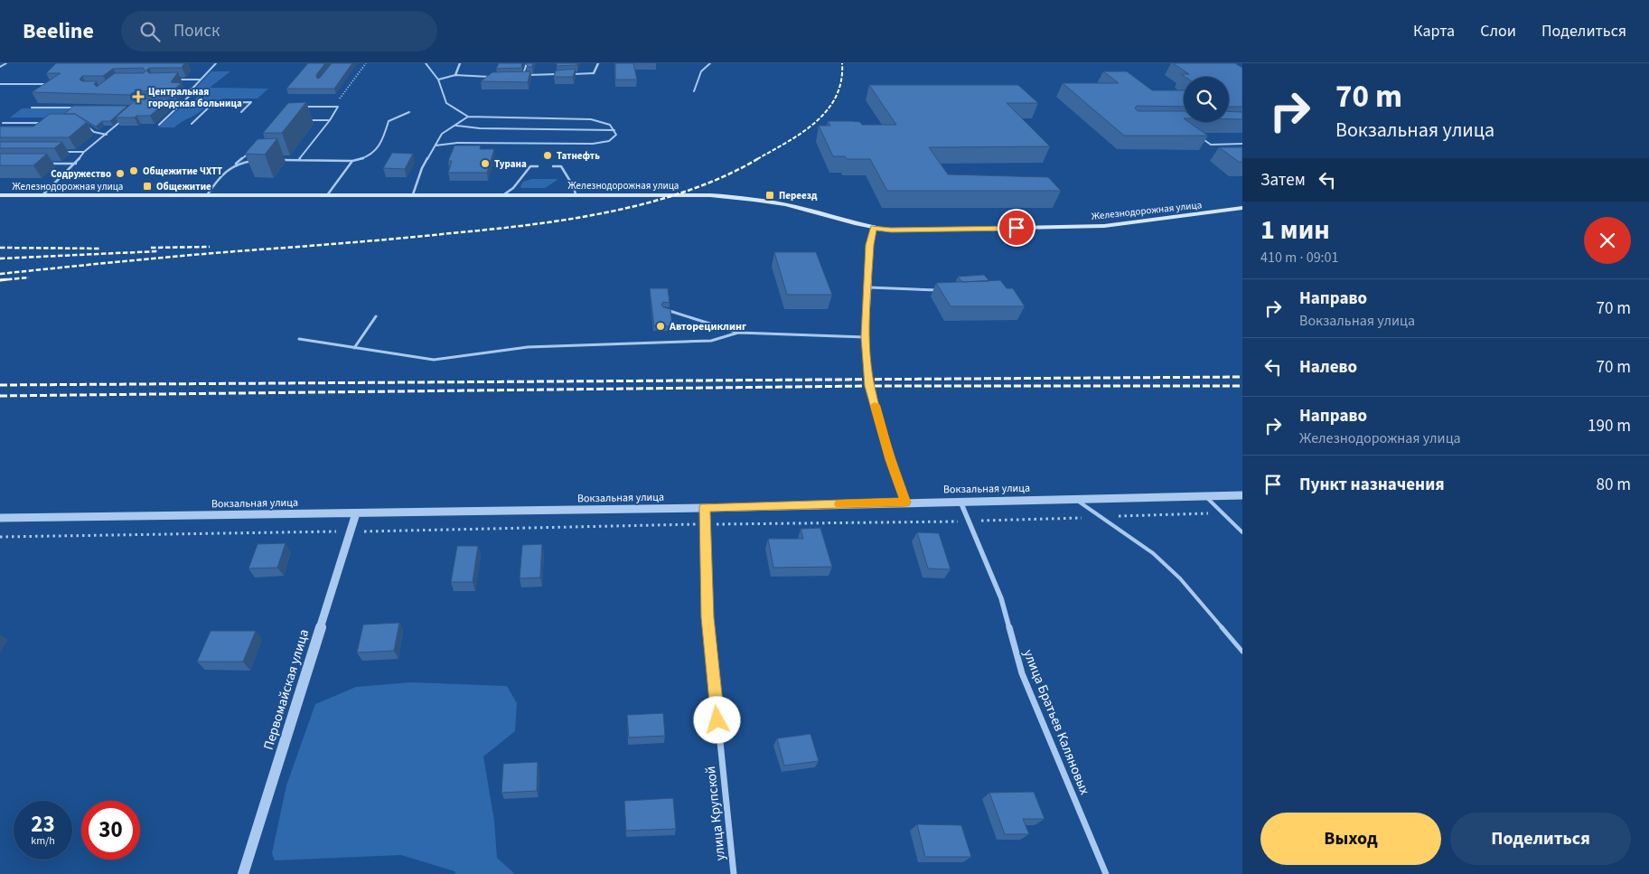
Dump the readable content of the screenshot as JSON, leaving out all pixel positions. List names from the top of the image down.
{
  "streets": {
    "main road": ["Железнодорожная улица"],
    "street": [
      "Вокзальная улица",
      "Первомайская улица",
      "улица Братьев Каляновых",
      "улица Крупской"
    ]
  },
  "crossings": [
    ["Вокзальная улица", "Первомайская улица"],
    ["Вокзальная улица", "улица Братьев Каляновых"],
    ["Вокзальная улица", "улица Крупской"]
  ],
  "places": {
    "health": ["Центральная городская больница"],
    "other": [
      "Татнефть",
      "Турана",
      "Общежитие ЧХТТ",
      "Содружество",
      "Авторециклинг"
    ],
    "transit": ["Общежитие", "Переезд"]
  },
  "page": {
    "header": "Beeline",
    "search": "Поиск",
    "nav": ["Карта", "Слои", "Поделиться"],
    "turn": ["70 m", "Вокзальная улица"],
    "then": "Затем",
    "heading": ["1 мин", "410 m · 09:01"],
    "list": [
      {
        "name": "Направо",
        "note": "Вокзальная улица",
        "value": "70 m"
      },
      {
        "name": "Налево",
        "value": "70 m"
      },
      {
        "name": "Направо",
        "note": "Железнодорожная улица",
        "value": "190 m"
      },
      {
        "name": "Пункт назначения",
        "value": "80 m"
      }
    ],
    "speed": "23 km/h",
    "limit": "30",
    "buttons": ["Выход", "Поделиться"]
  }
}
